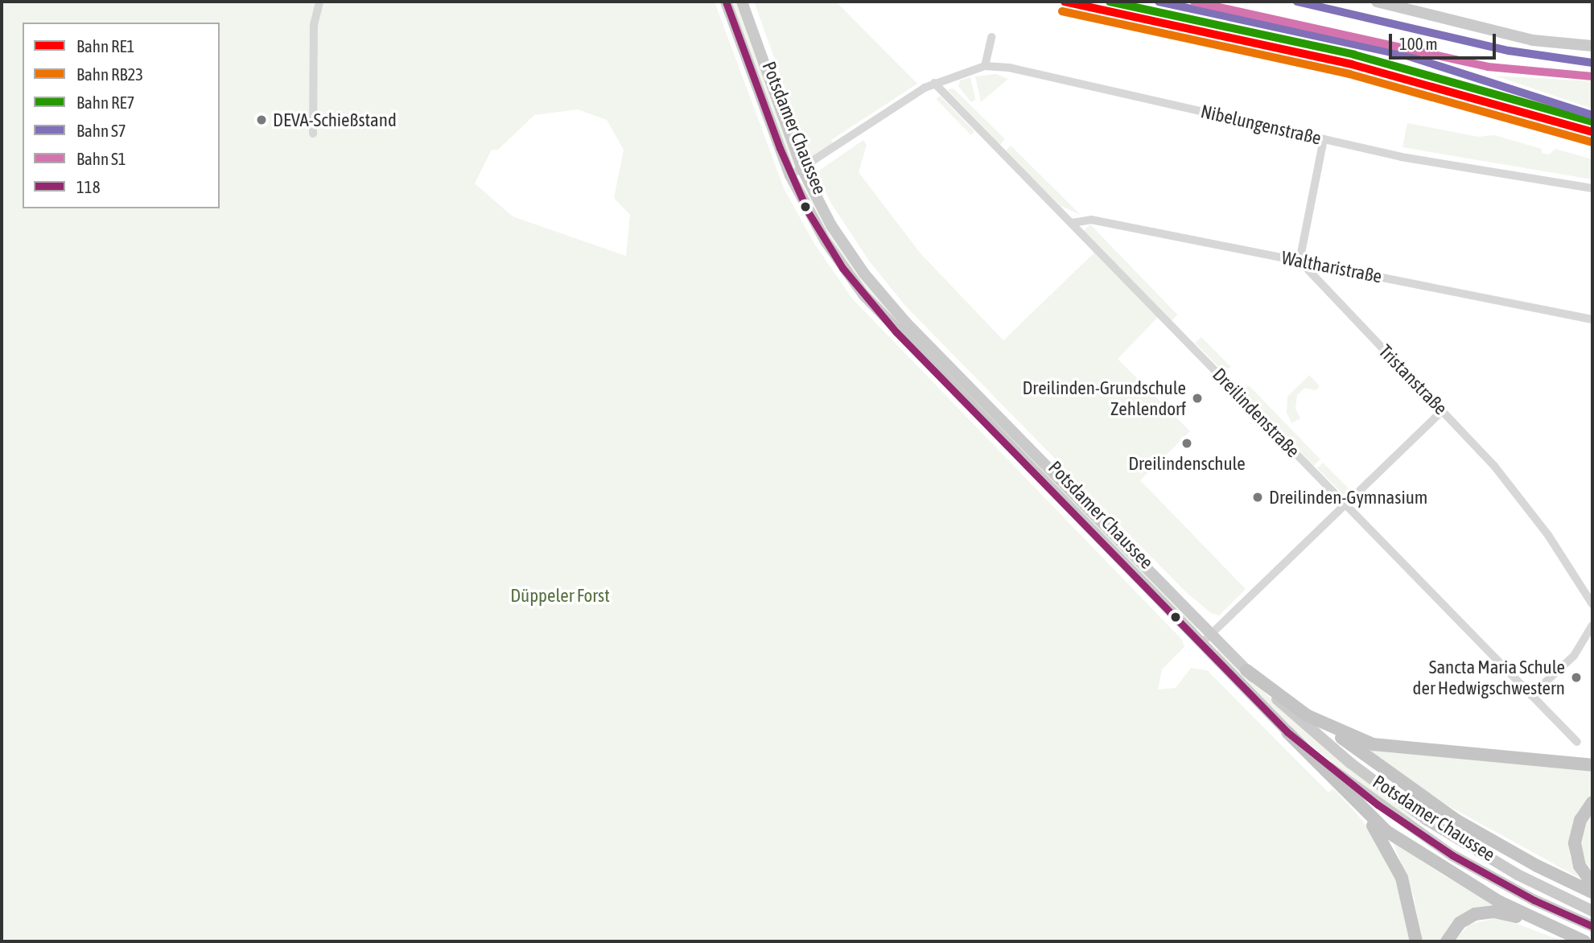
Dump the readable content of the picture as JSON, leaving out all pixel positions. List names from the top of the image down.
{
  "streets": {
    "main road": ["Potsdamer Chaussee"],
    "street": [
      "Nibelungenstraße",
      "Waltharistraße",
      "Tristanstraße",
      "Dreilindenstraße"
    ]
  },
  "crossings": [
    ["Nibelungenstraße", "Potsdamer Chaussee"],
    ["Nibelungenstraße", "Dreilindenstraße"],
    ["Waltharistraße", "Tristanstraße"],
    ["Waltharistraße", "Dreilindenstraße"]
  ],
  "parks": ["Düppeler Forst"],
  "places": [
    "DEVA-Schießstand",
    "Dreilinden-Grundschule Zehlendorf",
    "Dreilindenschule",
    "Dreilinden-Gymnasium",
    "Sancta Maria Schule der Hedwigschwestern"
  ],
  "lines": [
    "rail line RE1",
    "rail line RE7",
    "rail line S7",
    "rail line S1",
    "transit line 118",
    "rail line RB23"
  ],
  "legend": [
    "Bahn RE1",
    "Bahn RB23",
    "Bahn RE7",
    "Bahn S7",
    "Bahn S1",
    "118"
  ],
  "scale_bar": "100 m"
}
